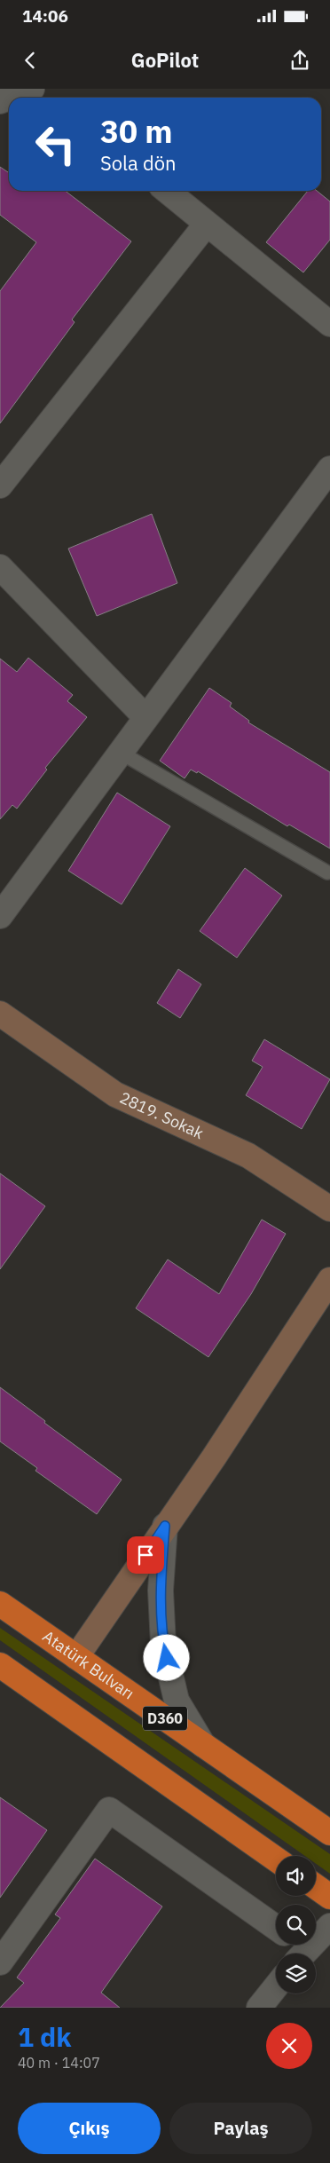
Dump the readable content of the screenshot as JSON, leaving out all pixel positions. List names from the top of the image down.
{
  "streets": {
    "highway": ["Atatürk Bulvarı", "D360"],
    "street": ["2819. Sokak"]
  },
  "page": {
    "status": "14:06",
    "header": "GoPilot",
    "turn": ["30 m", "Sola dön"],
    "heading": ["1 dk", "40 m · 14:07"],
    "buttons": ["Çıkış", "Paylaş"]
  }
}
